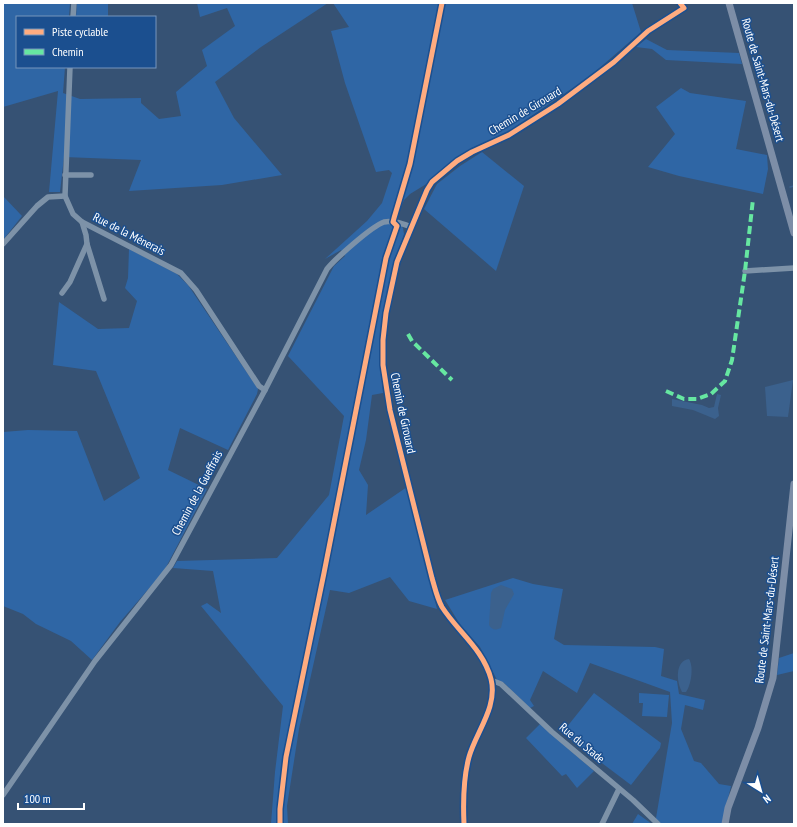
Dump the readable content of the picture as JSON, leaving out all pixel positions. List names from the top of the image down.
{
  "streets": {
    "main road": ["Route de Saint-Mars-du-Désert"],
    "street": [
      "Chemin de Girouard",
      "Rue de la Ménerais",
      "Chemin de la Gueffrais",
      "Rue du Stade"
    ]
  },
  "crossings": [
    ["Chemin de Girouard", "Chemin de la Gueffrais"],
    ["Chemin de Girouard", "Rue du Stade"],
    ["Rue de la Ménerais", "Chemin de la Gueffrais"]
  ],
  "legend": ["Piste cyclable", "Chemin"],
  "scale_bar": "100 m",
  "north": "bottom right"
}
